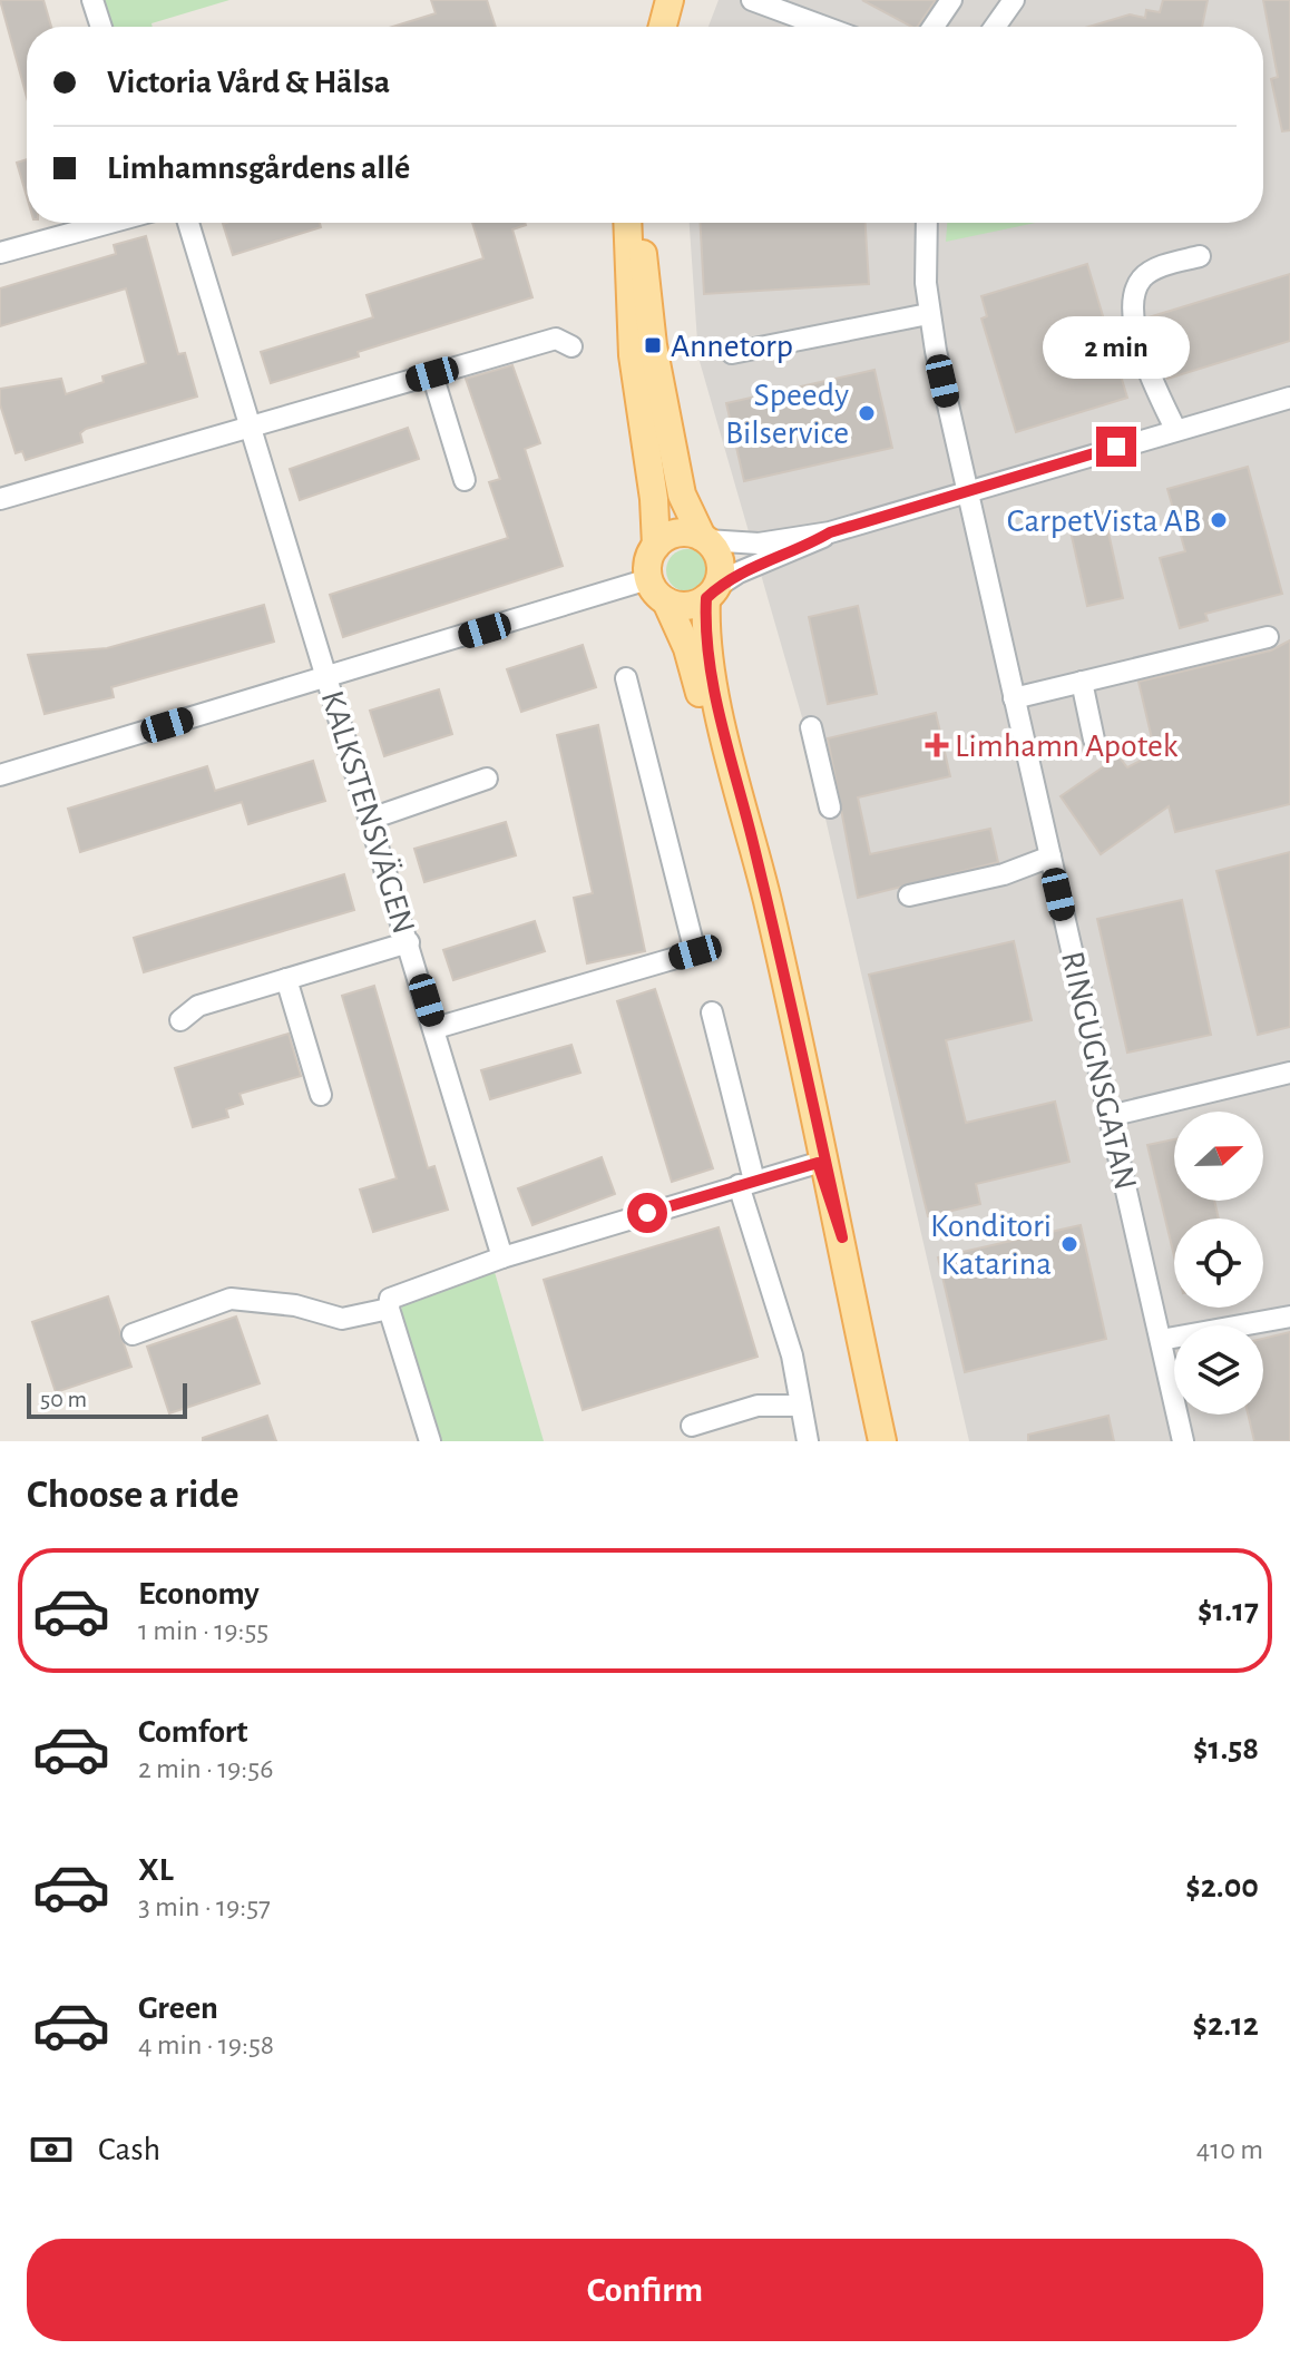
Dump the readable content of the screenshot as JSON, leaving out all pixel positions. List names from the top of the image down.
{
  "streets": {
    "street": ["KALKSTENSVÄGEN", "RINGUGNSGATAN"]
  },
  "places": {
    "transit": ["Annetorp"],
    "other": ["Speedy Bilservice", "CarpetVista AB", "Konditori Katarina"],
    "health": ["Limhamn Apotek"]
  },
  "scale_bar": "50 m",
  "north": "right",
  "page": {
    "banner": ["Victoria Vård & Hälsa", "Limhamnsgårdens allé"],
    "bubble": "2 min",
    "scale": "50 m",
    "heading": "Choose a ride",
    "list": [
      {
        "name": "Economy",
        "note": "1 min · 19:55",
        "value": "$1.17"
      },
      {
        "name": "Comfort",
        "note": "2 min · 19:56",
        "value": "$1.58"
      },
      {
        "name": "XL",
        "note": "3 min · 19:57",
        "value": "$2.00"
      },
      {
        "name": "Green",
        "note": "4 min · 19:58",
        "value": "$2.12"
      }
    ],
    "pay": ["Cash", "410 m"],
    "buttons": "Confirm"
  }
}
